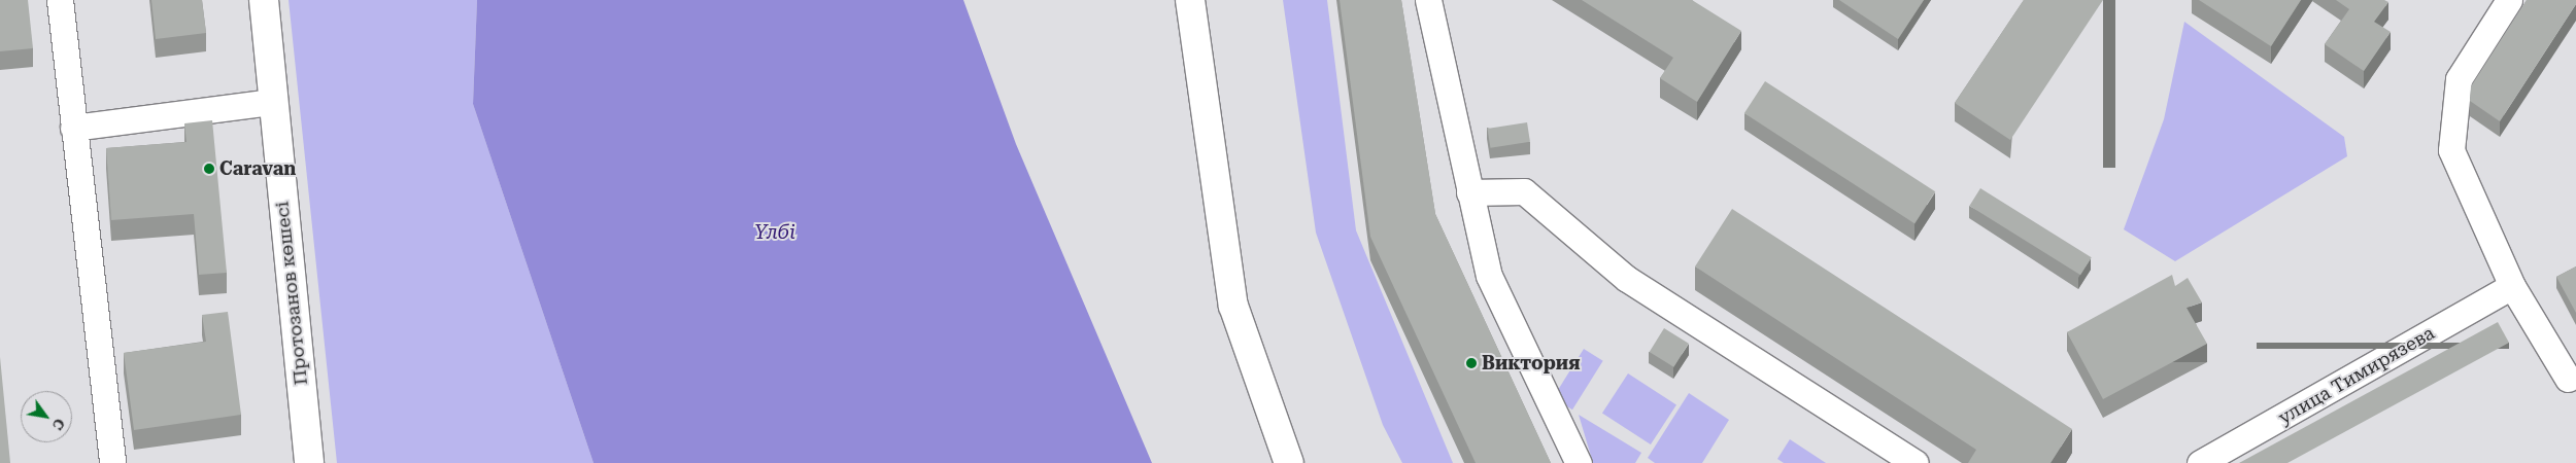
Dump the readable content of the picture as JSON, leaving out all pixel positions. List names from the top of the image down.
{
  "streets": {
    "main road": ["Протозанов көшесі"],
    "street": ["улица Тимирязева"]
  },
  "water": ["Үлбі"],
  "places": ["Caravan", "Виктория"],
  "north": "bottom right"
}
